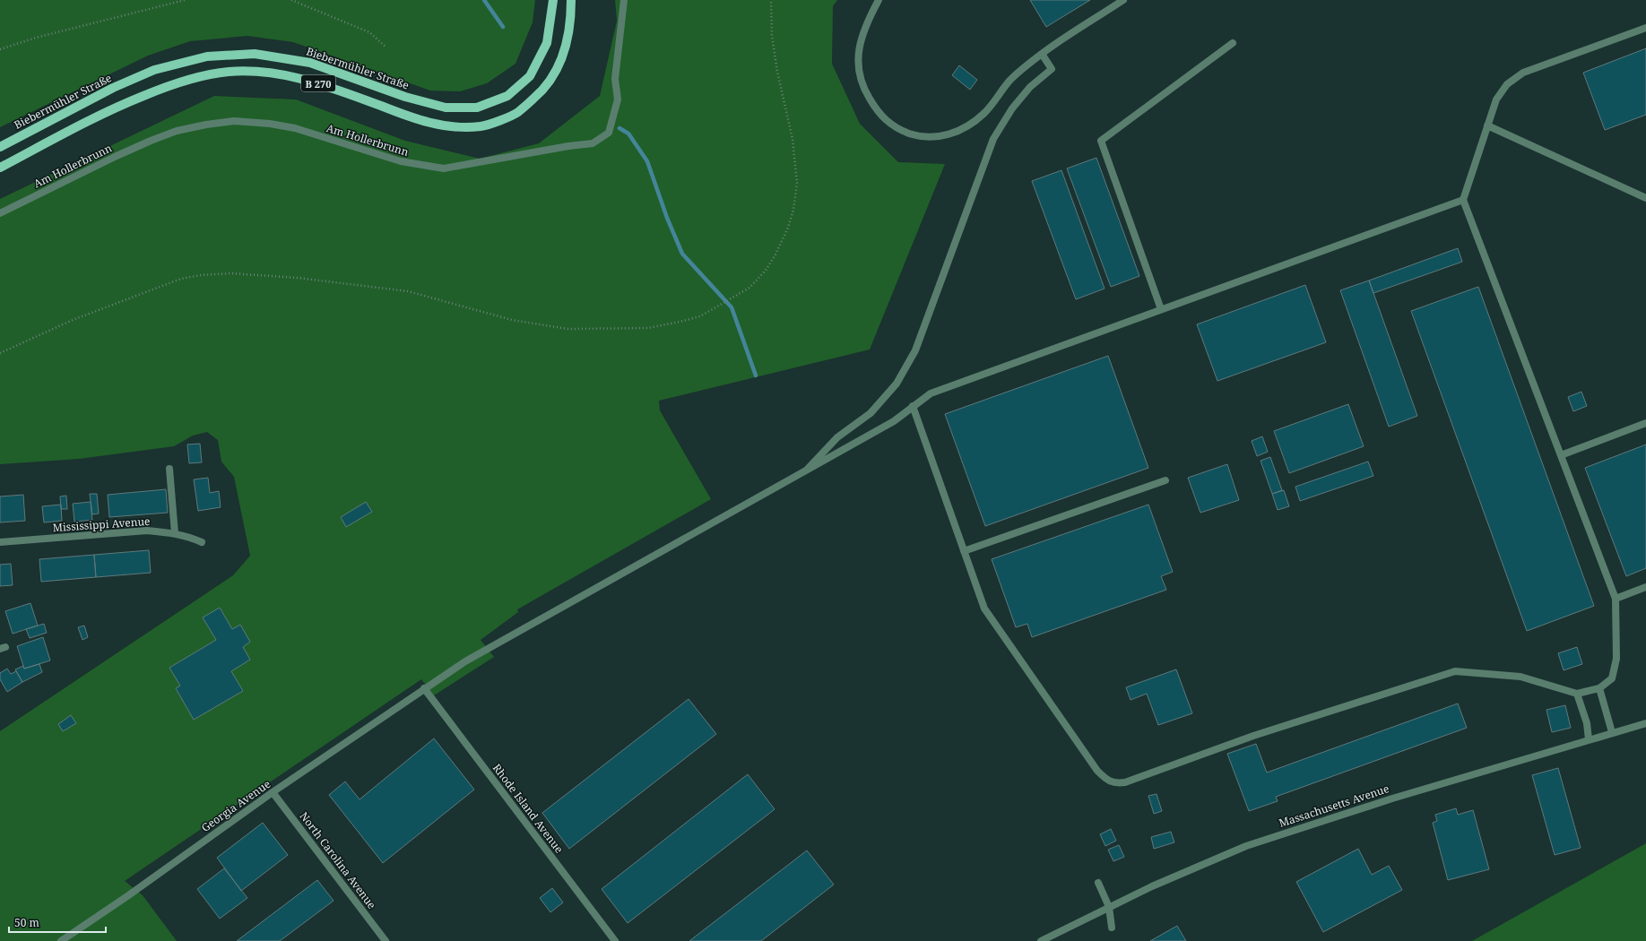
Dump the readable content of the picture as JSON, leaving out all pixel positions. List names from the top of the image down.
{
  "streets": {
    "main road": ["Biebermühler Straße", "B 270"],
    "street": [
      "Am Hollerbrunn",
      "Mississippi Avenue",
      "Georgia Avenue",
      "Massachusetts Avenue",
      "Rhode Island Avenue",
      "North Carolina Avenue"
    ]
  },
  "crossings": [
    ["Georgia Avenue", "Rhode Island Avenue"],
    ["Georgia Avenue", "North Carolina Avenue"]
  ],
  "scale_bar": "50 m"
}
